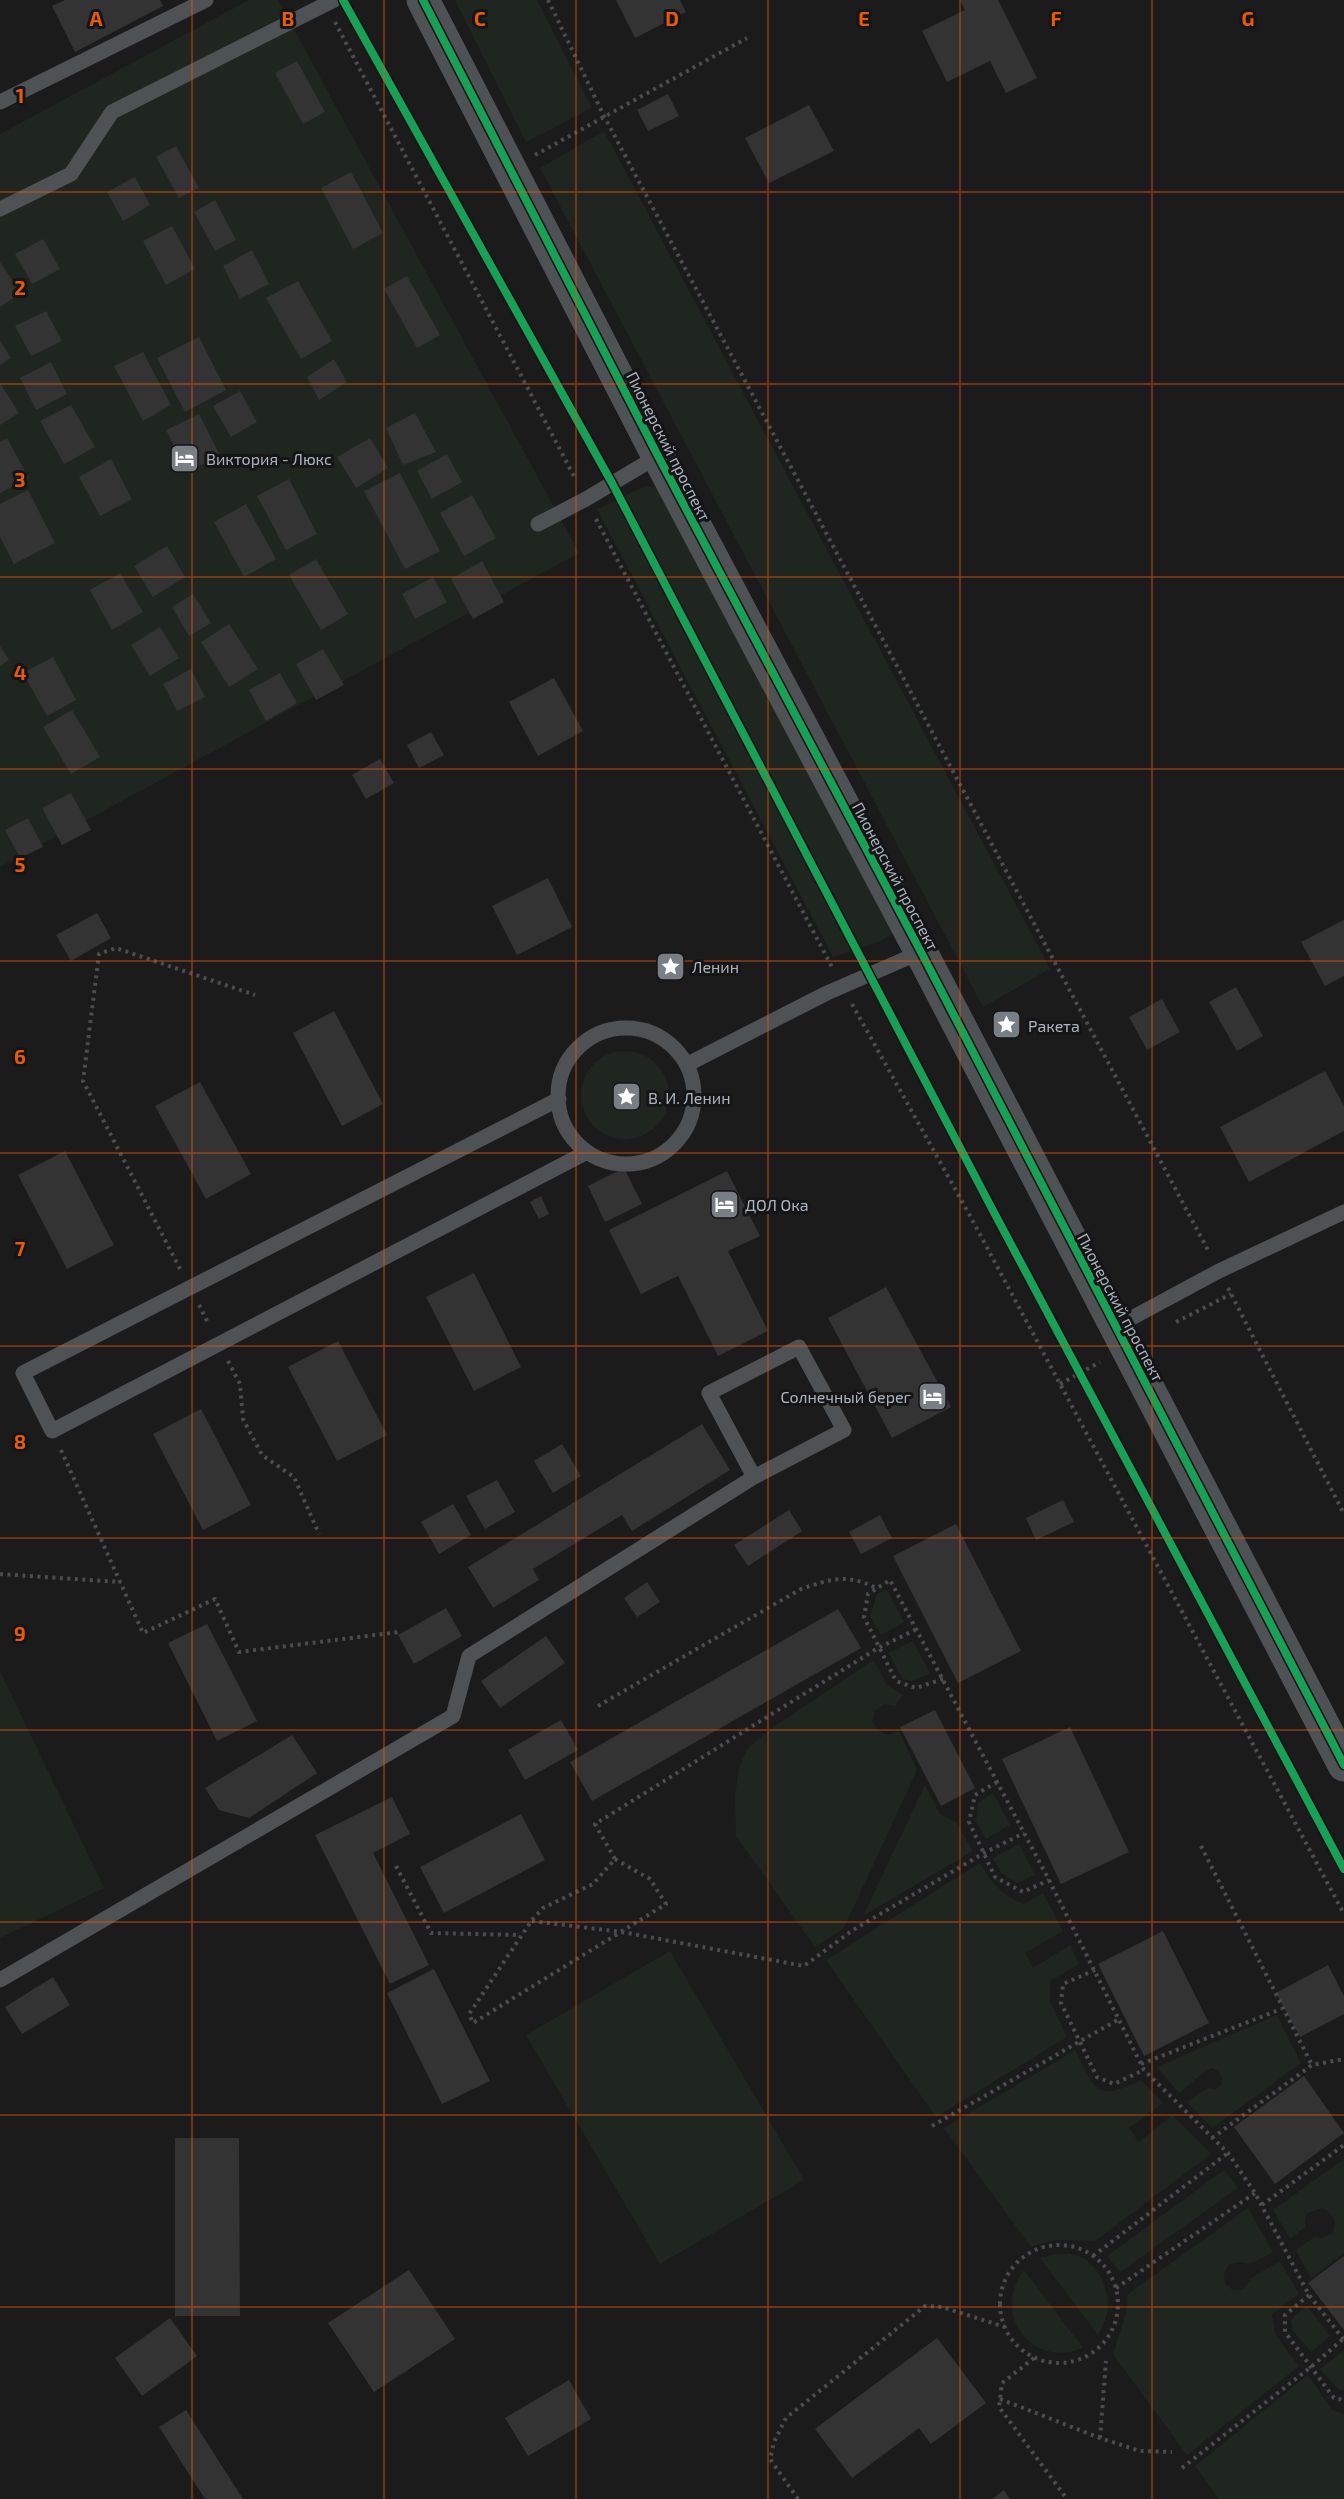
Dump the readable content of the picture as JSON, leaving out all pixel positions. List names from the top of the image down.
{
  "streets": {
    "street": ["Пионерский проспект"]
  },
  "places": {
    "hotel": ["Виктория - Люкс", "ДОЛ Ока", "Солнечный берег"],
    "place": ["Ленин", "Ракета", "В. И. Ленин"]
  },
  "grid": {
    "columns": [
      "A",
      "B",
      "C",
      "D",
      "E",
      "F",
      "G"
    ],
    "rows": [
      "1",
      "2",
      "3",
      "4",
      "5",
      "6",
      "7",
      "8",
      "9"
    ]
  }
}
